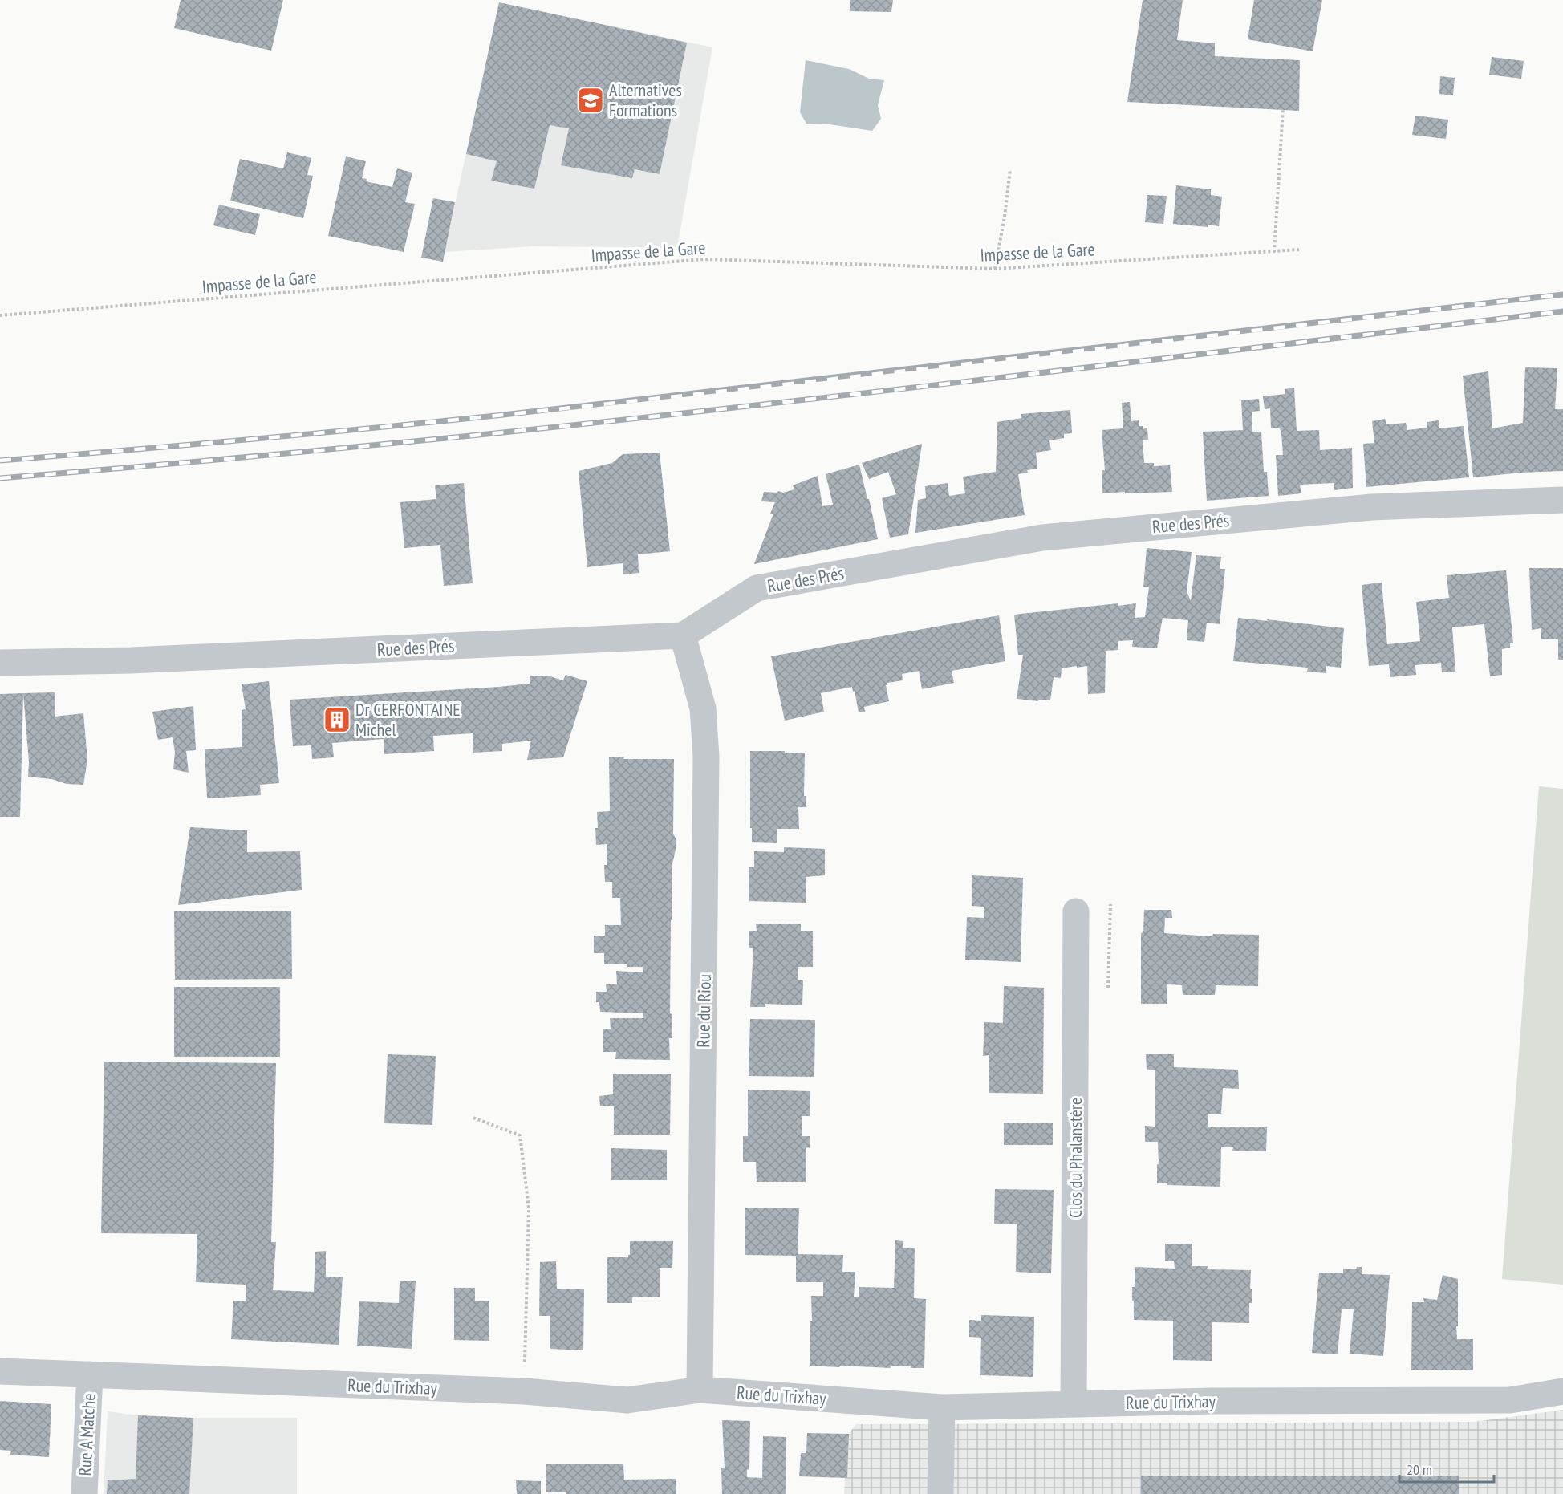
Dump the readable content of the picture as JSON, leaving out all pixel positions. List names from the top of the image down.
{
  "streets": {
    "street": [
      "Rue des Prés",
      "Rue du Riou",
      "Clos du Phalanstère",
      "Rue du Trixhay",
      "Rue A Matche"
    ],
    "path": ["Impasse de la Gare"]
  },
  "crossings": [
    ["Rue des Prés", "Rue du Riou"],
    ["Rue du Riou", "Rue du Trixhay"],
    ["Clos du Phalanstère", "Rue du Trixhay"],
    ["Rue du Trixhay", "Rue A Matche"]
  ],
  "places": {
    "school or university": ["Alternatives Formations"],
    "building": ["Dr CERFONTAINE Michel"]
  },
  "scale_bar": "20 m"
}
